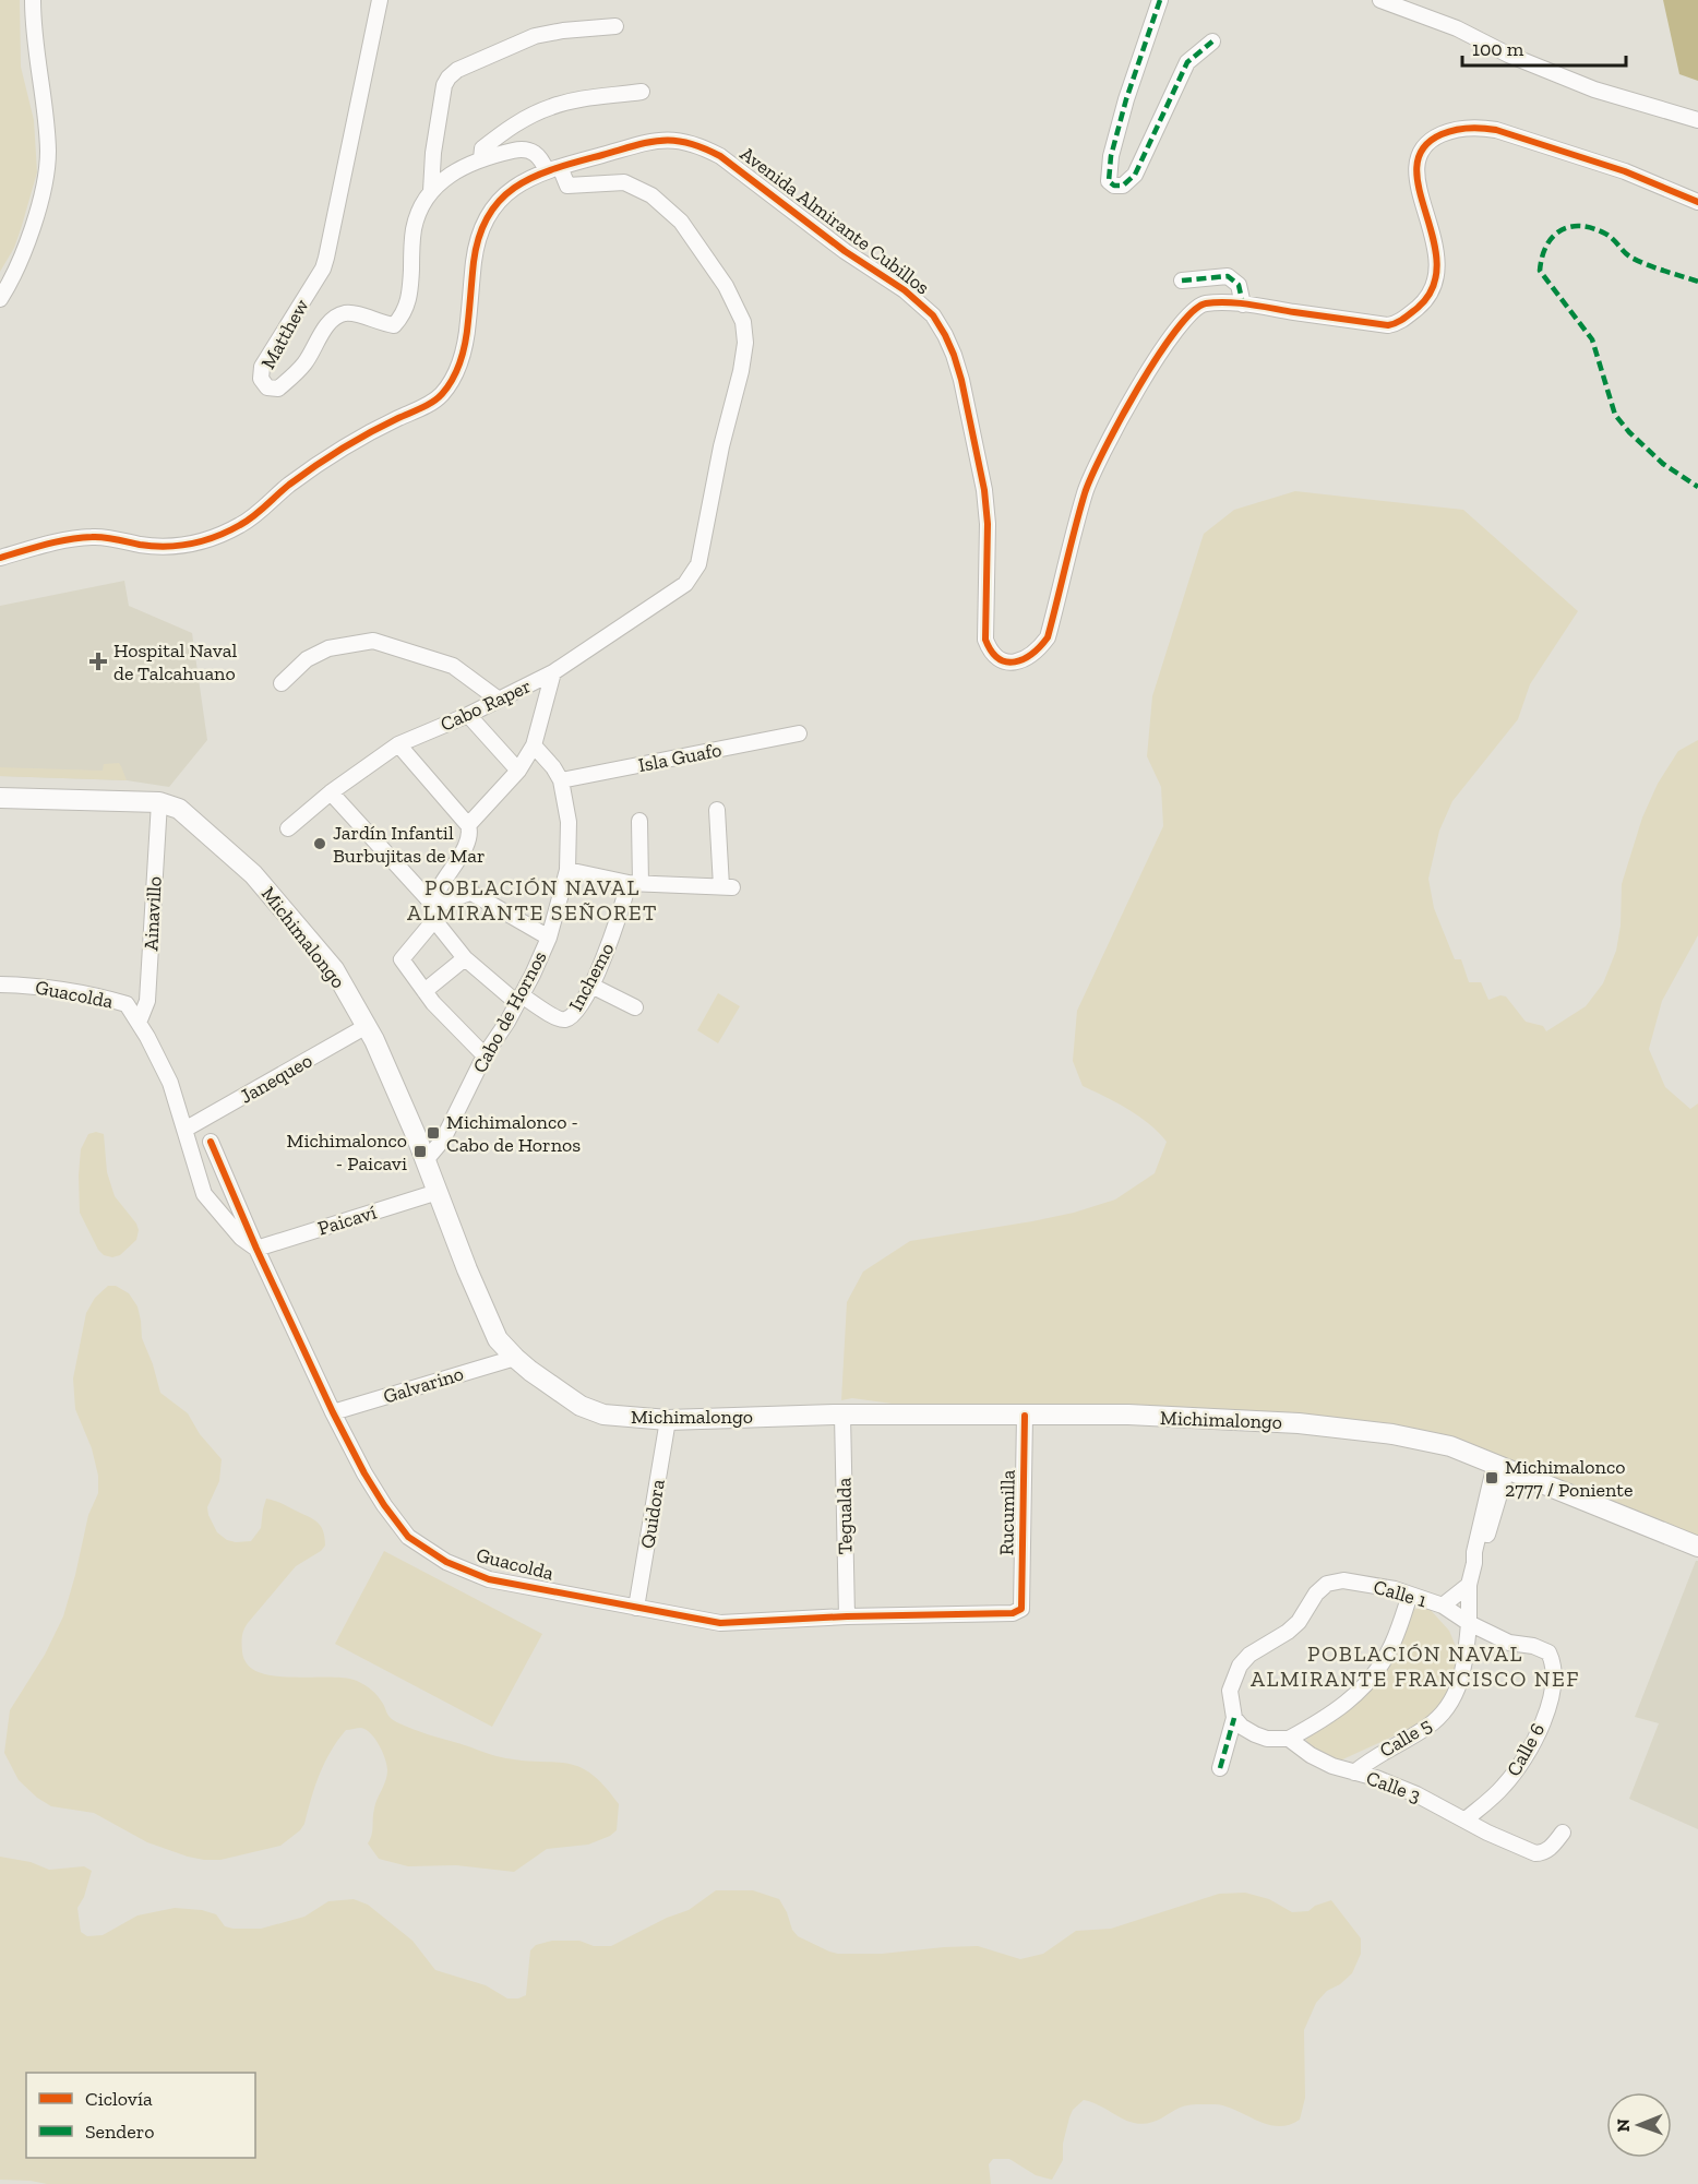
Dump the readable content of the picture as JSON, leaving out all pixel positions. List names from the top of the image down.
{
  "streets": {
    "main road": ["Michimalongo"],
    "street": [
      "Avenida Almirante Cubillos",
      "Matthew",
      "Cabo Raper",
      "Isla Guafo",
      "Ainavillo",
      "Inchemo",
      "Guacolda",
      "Cabo de Hornos",
      "Janequeo",
      "Paicaví",
      "Galvarino",
      "Rucumilla",
      "Quidora",
      "Tegualda",
      "Calle 1",
      "Calle 5",
      "Calle 6",
      "Calle 3"
    ]
  },
  "crossings": [
    ["Avenida Almirante Cubillos", "Matthew"],
    ["Matthew", "Cabo Raper"],
    ["Isla Guafo", "Cabo de Hornos"],
    ["Ainavillo", "Michimalongo"],
    ["Ainavillo", "Guacolda"],
    ["Michimalongo", "Cabo de Hornos"],
    ["Michimalongo", "Janequeo"],
    ["Michimalongo", "Paicaví"],
    ["Michimalongo", "Galvarino"],
    ["Michimalongo", "Rucumilla"],
    ["Michimalongo", "Quidora"],
    ["Michimalongo", "Tegualda"],
    ["Inchemo", "Cabo de Hornos"],
    ["Guacolda", "Janequeo"],
    ["Guacolda", "Paicaví"],
    ["Guacolda", "Galvarino"],
    ["Guacolda", "Rucumilla"],
    ["Guacolda", "Quidora"],
    ["Guacolda", "Tegualda"],
    ["Calle 1", "Calle 5"],
    ["Calle 1", "Calle 6"],
    ["Calle 1", "Calle 3"],
    ["Calle 5", "Calle 3"],
    ["Calle 6", "Calle 3"]
  ],
  "districts": ["POBLACIÓN NAVAL ALMIRANTE SEÑORET", "POBLACIÓN NAVAL ALMIRANTE FRANCISCO NEF"],
  "places": {
    "health": ["Hospital Naval de Talcahuano"],
    "other": ["Jardín Infantil Burbujitas de Mar"],
    "transit": ["Michimalonco - Cabo de Hornos", "Michimalonco - Paicavi", "Michimalonco 2777 / Poniente"]
  },
  "legend": ["Ciclovía", "Sendero"],
  "scale_bar": "100 m",
  "north": "left"
}
